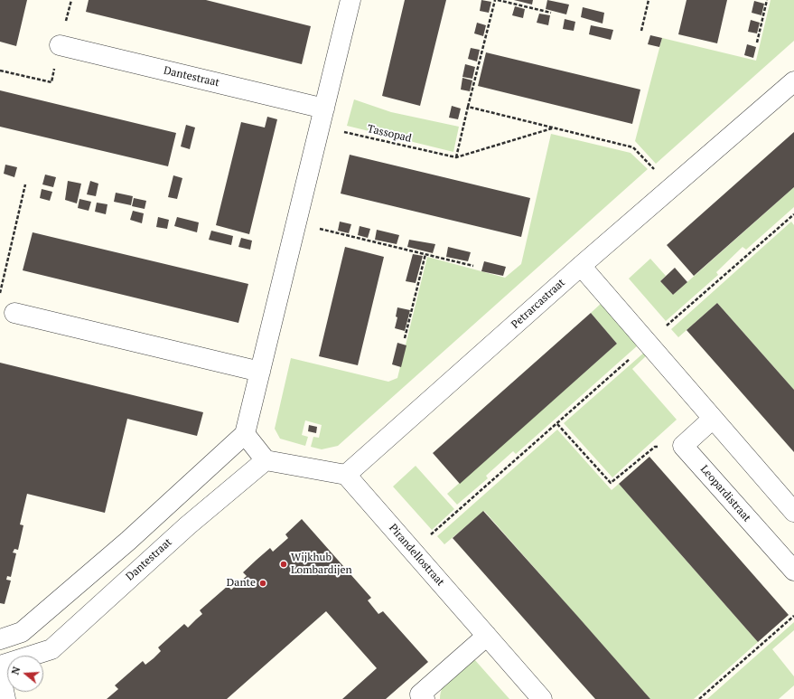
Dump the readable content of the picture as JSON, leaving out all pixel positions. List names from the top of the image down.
{
  "streets": {
    "street": [
      "Dantestraat",
      "Petrarcastraat",
      "Leopardistraat",
      "Pirandellostraat"
    ],
    "path": ["Tassopad"]
  },
  "crossings": [
    ["Dantestraat", "Tassopad"],
    ["Tassopad", "Petrarcastraat"],
    ["Petrarcastraat", "Pirandellostraat"]
  ],
  "places": ["Wijkhub Lombardijen", "Dante"],
  "north": "left"
}
